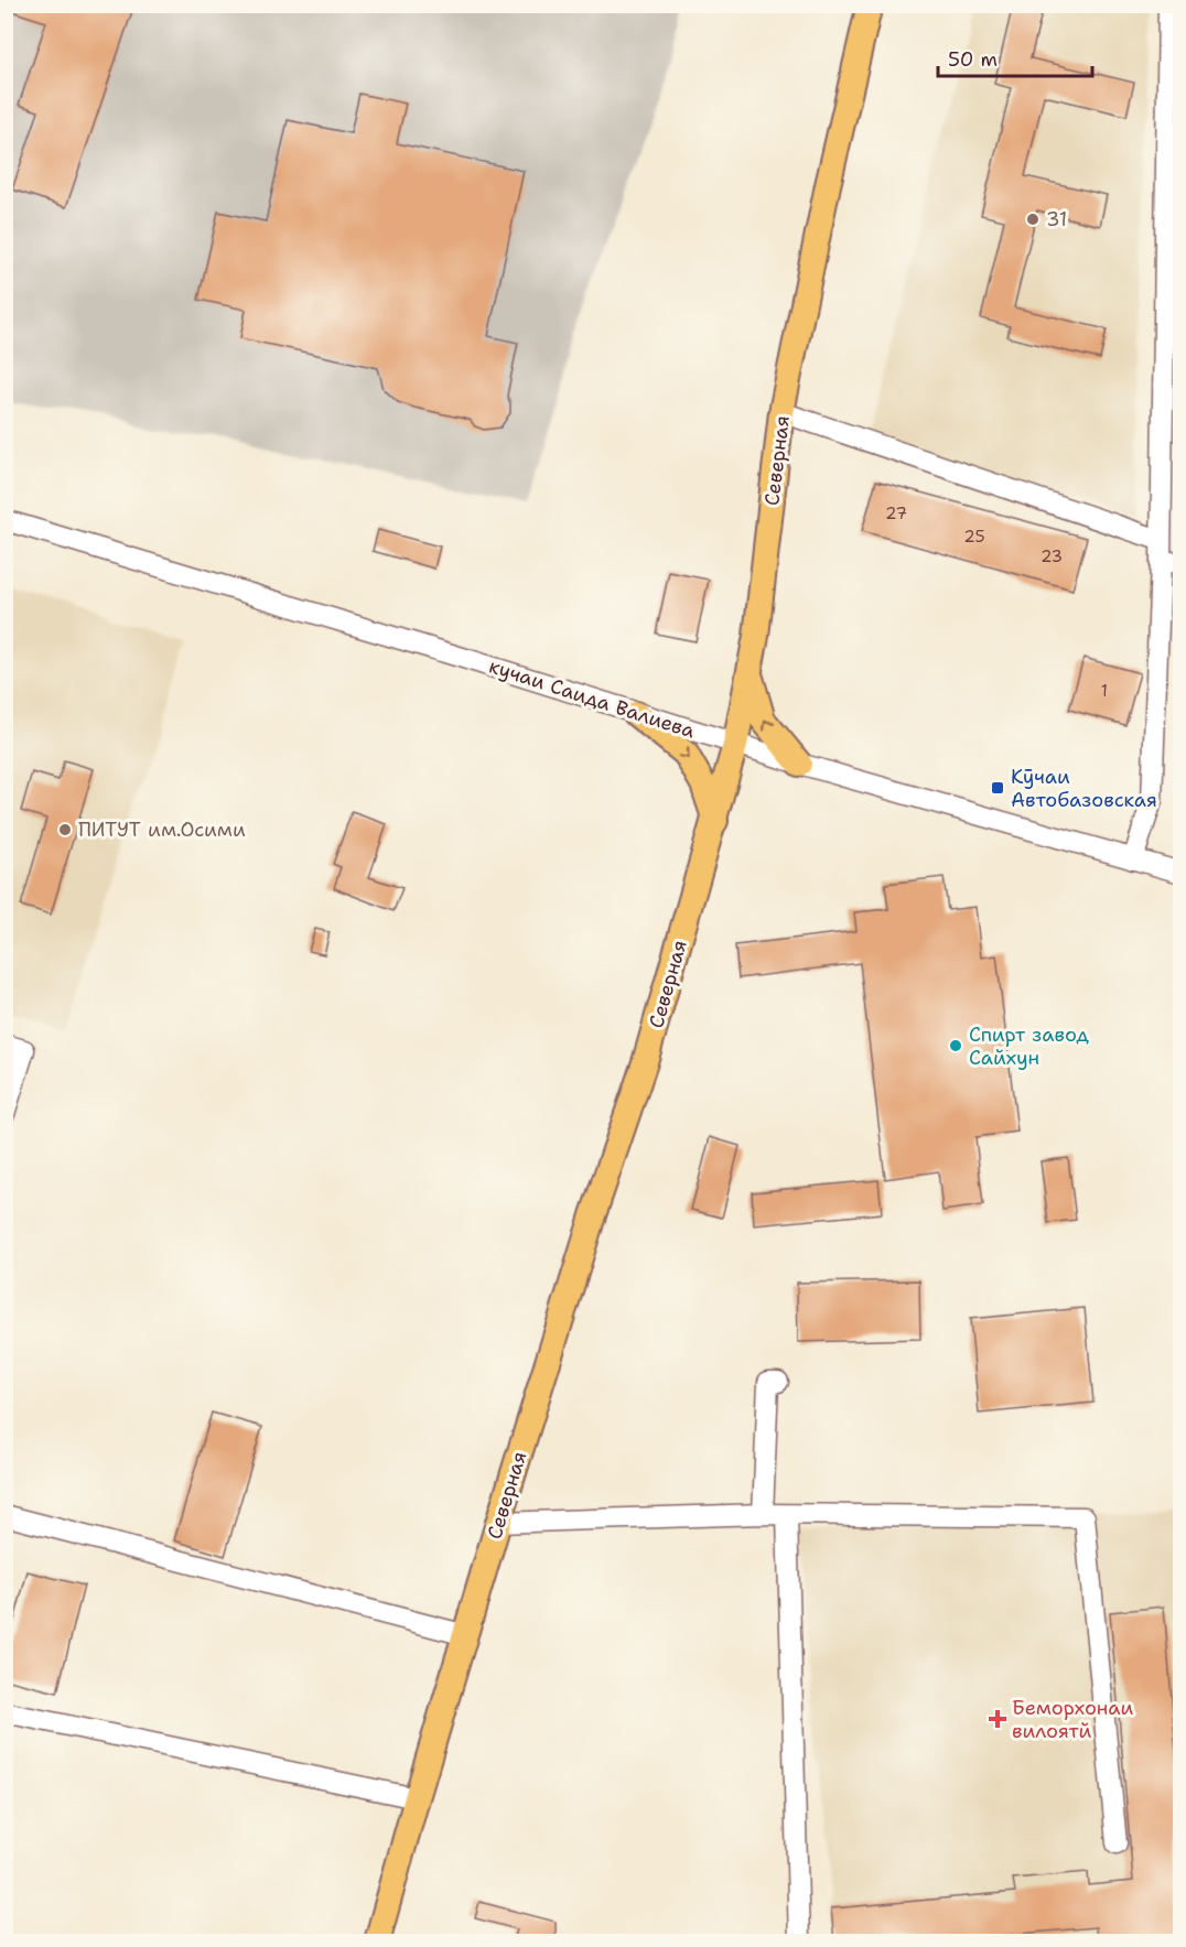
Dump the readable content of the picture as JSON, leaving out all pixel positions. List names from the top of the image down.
{
  "streets": {
    "main road": ["Северная"],
    "street": ["кучаи Саида Валиева"]
  },
  "crossings": [
    ["Северная", "кучаи Саида Валиева"]
  ],
  "places": {
    "other": ["31", "ПИТУТ им.Осими", "Спирт завод Сайхун"],
    "transit": ["Кӯчаи Автобазовская"],
    "health": ["Беморхонаи вилоятй"]
  },
  "house_numbers": [
    "27",
    "25",
    "23",
    "1"
  ],
  "scale_bar": "50 m"
}
